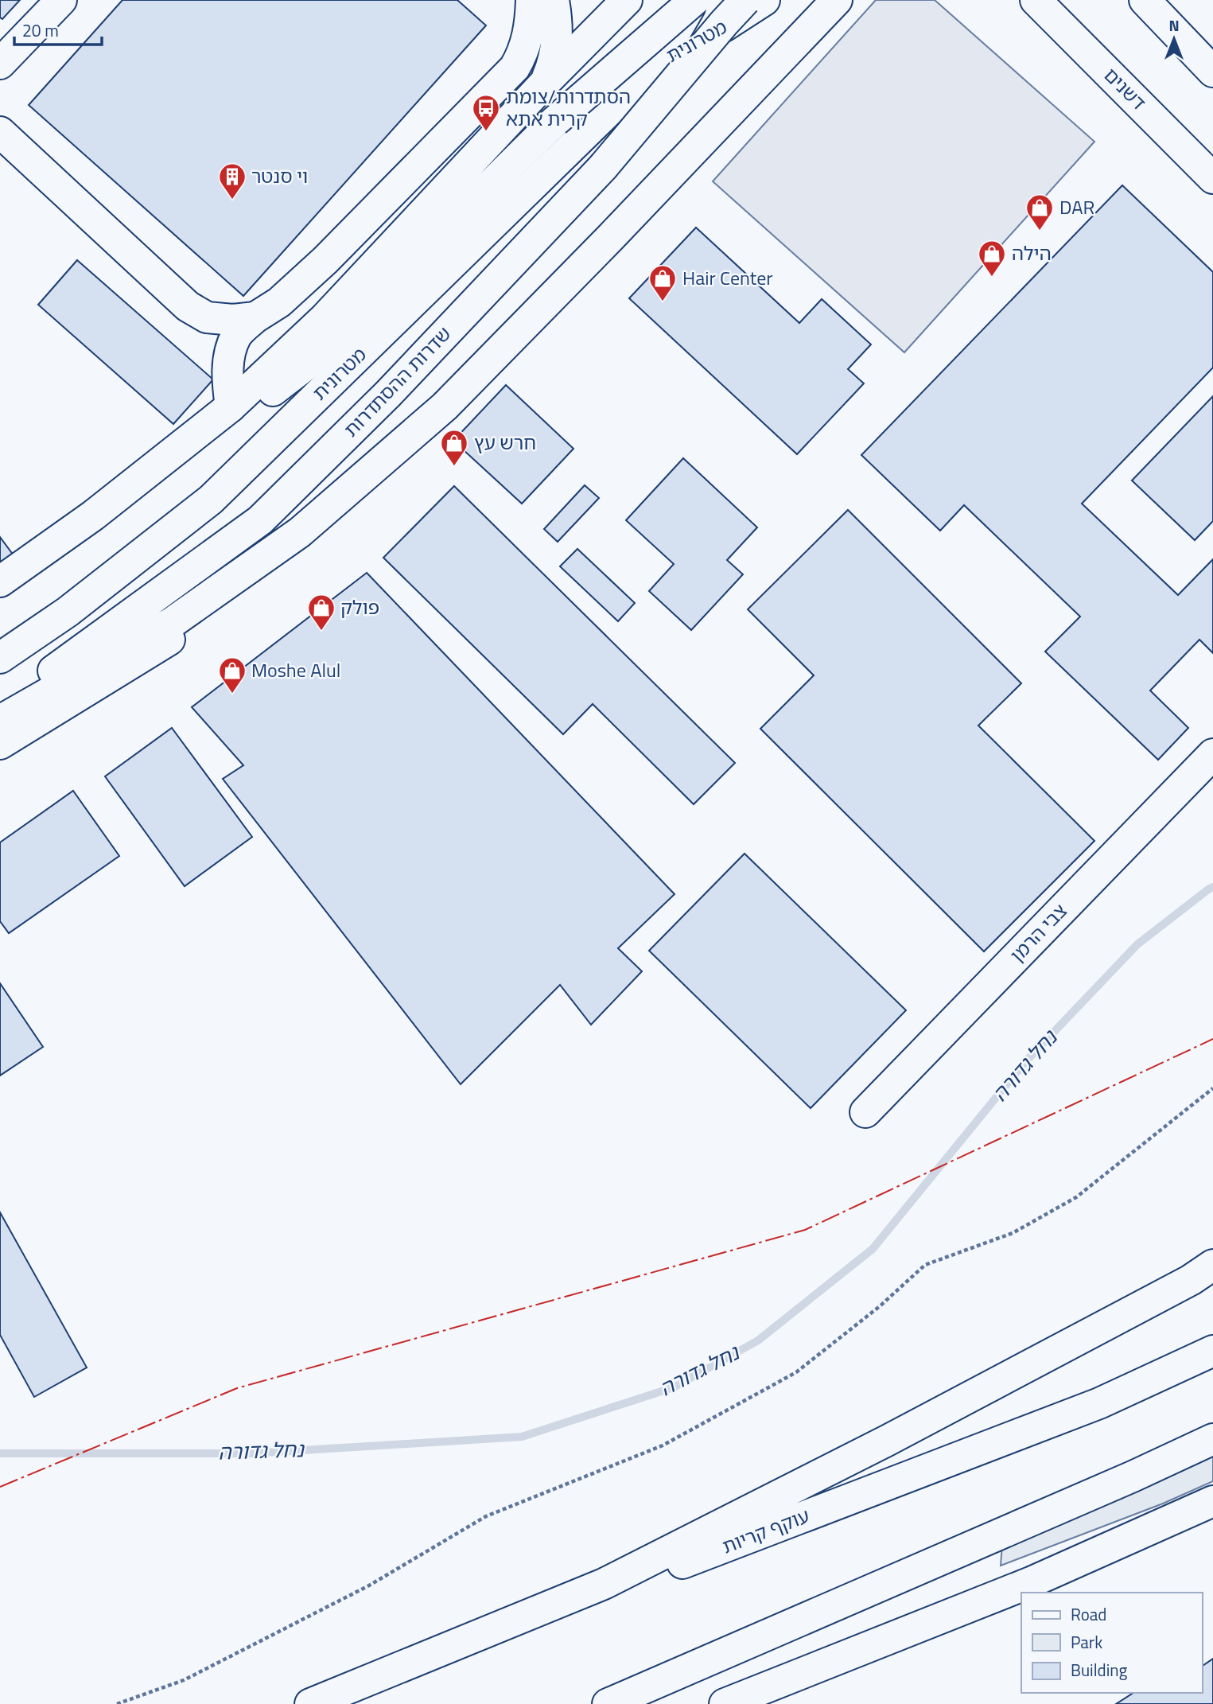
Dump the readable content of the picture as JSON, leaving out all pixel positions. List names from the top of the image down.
{
  "streets": {
    "main road": [
      "מטרונית",
      "דשנים",
      "שדרות ההסתדרות",
      "צבי הרמן",
      "עוקף קריות"
    ]
  },
  "water": ["נחל גדורה"],
  "places": {
    "bus stop": ["הסתדרות/צומת קרית אתא"],
    "building": ["וי סנטר"],
    "shop": [
      "DAR",
      "הילה",
      "Hair Center",
      "חרש עץ",
      "פולק",
      "Moshe Alul"
    ]
  },
  "legend": ["Road", "Park", "Building"],
  "scale_bar": "20 m",
  "north": "top"
}
